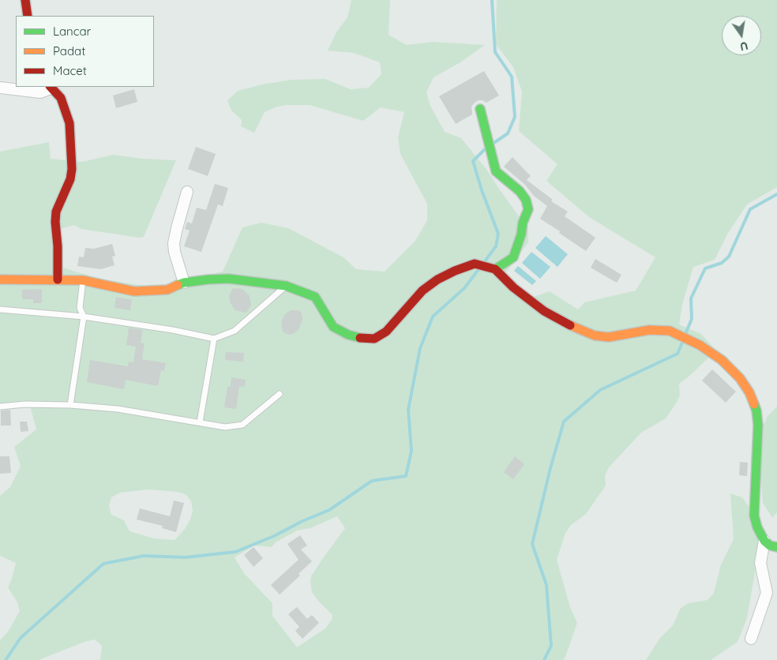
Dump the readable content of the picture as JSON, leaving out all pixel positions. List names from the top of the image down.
{
  "legend": ["Lancar", "Padat", "Macet"],
  "north": "bottom"
}
